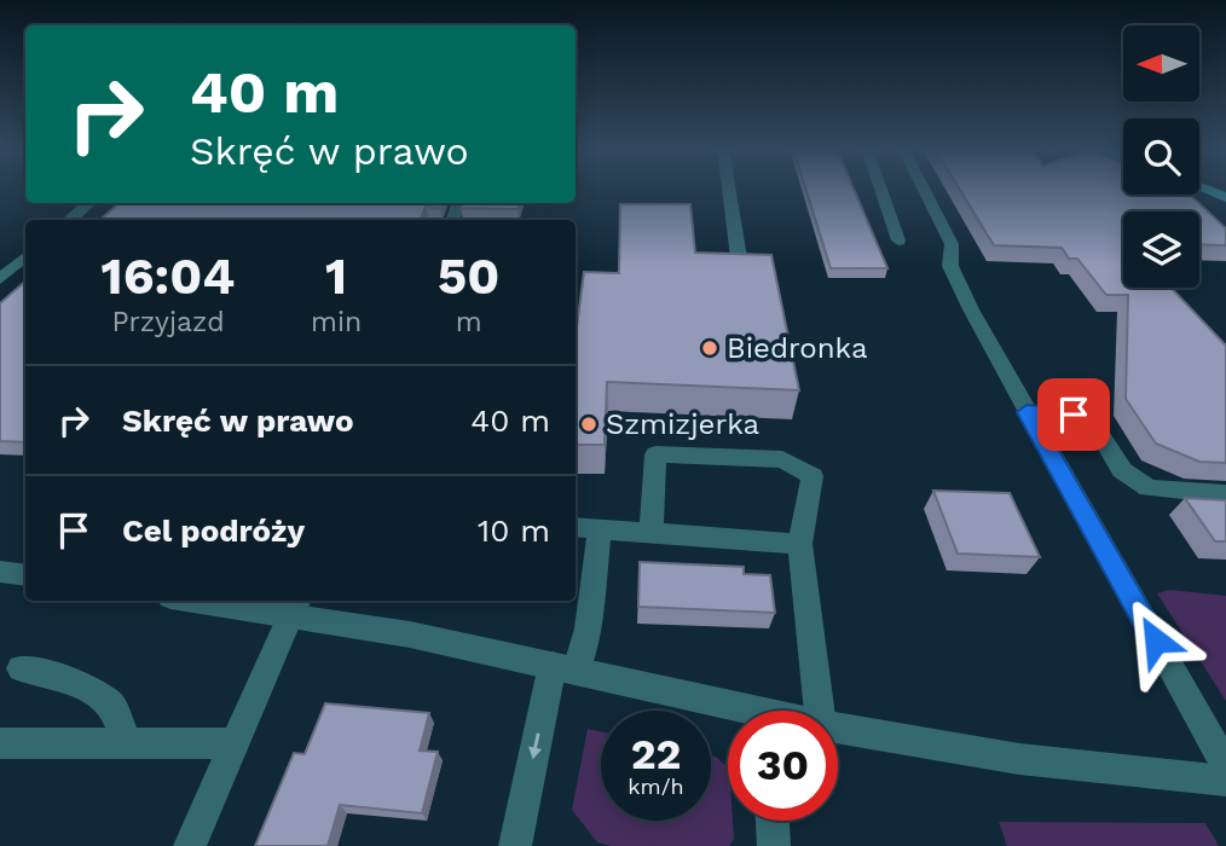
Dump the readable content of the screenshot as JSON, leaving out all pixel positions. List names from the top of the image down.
{
  "places": ["Biedronka", "Szmizjerka"],
  "north": "left",
  "page": {
    "turn": ["40 m", "Skręć w prawo"],
    "eta": [
      "16:04",
      "Przyjazd",
      "1",
      "min",
      "50",
      "m"
    ],
    "list": [
      {
        "name": "Skręć w prawo",
        "value": "40 m"
      },
      {
        "name": "Cel podróży",
        "value": "10 m"
      }
    ],
    "speed": "22 km/h",
    "limit": "30"
  }
}
